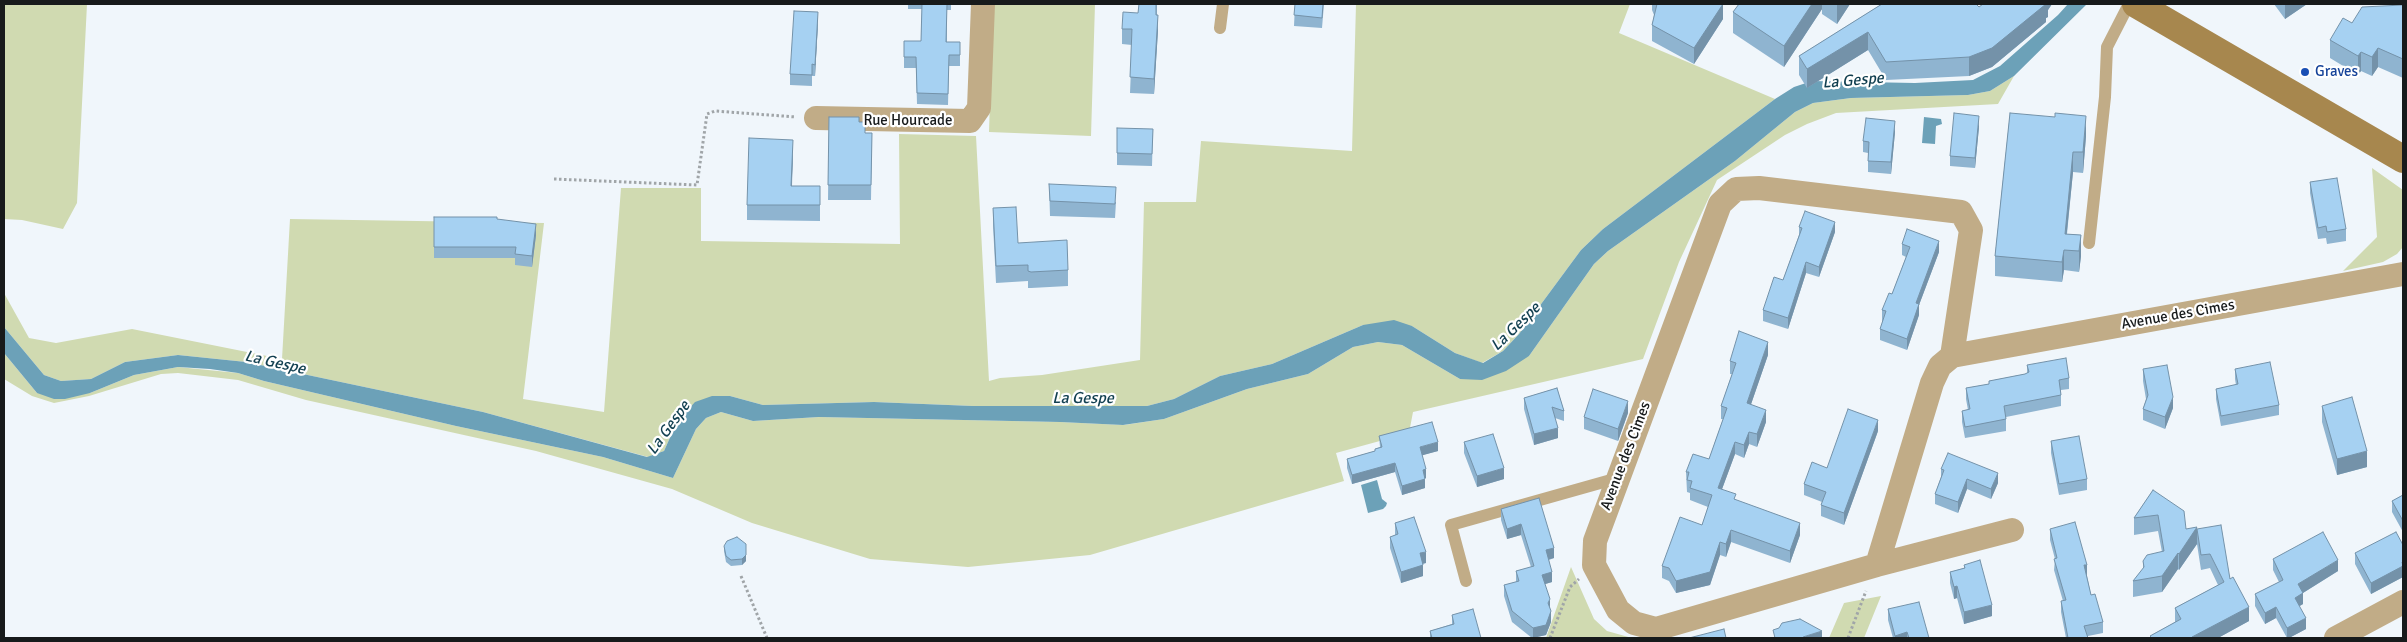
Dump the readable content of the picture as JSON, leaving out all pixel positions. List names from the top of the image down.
{
  "streets": {
    "street": ["Rue Hourcade", "Avenue des Cimes"]
  },
  "water": ["La Gespe"],
  "places": ["Graves"]
}
